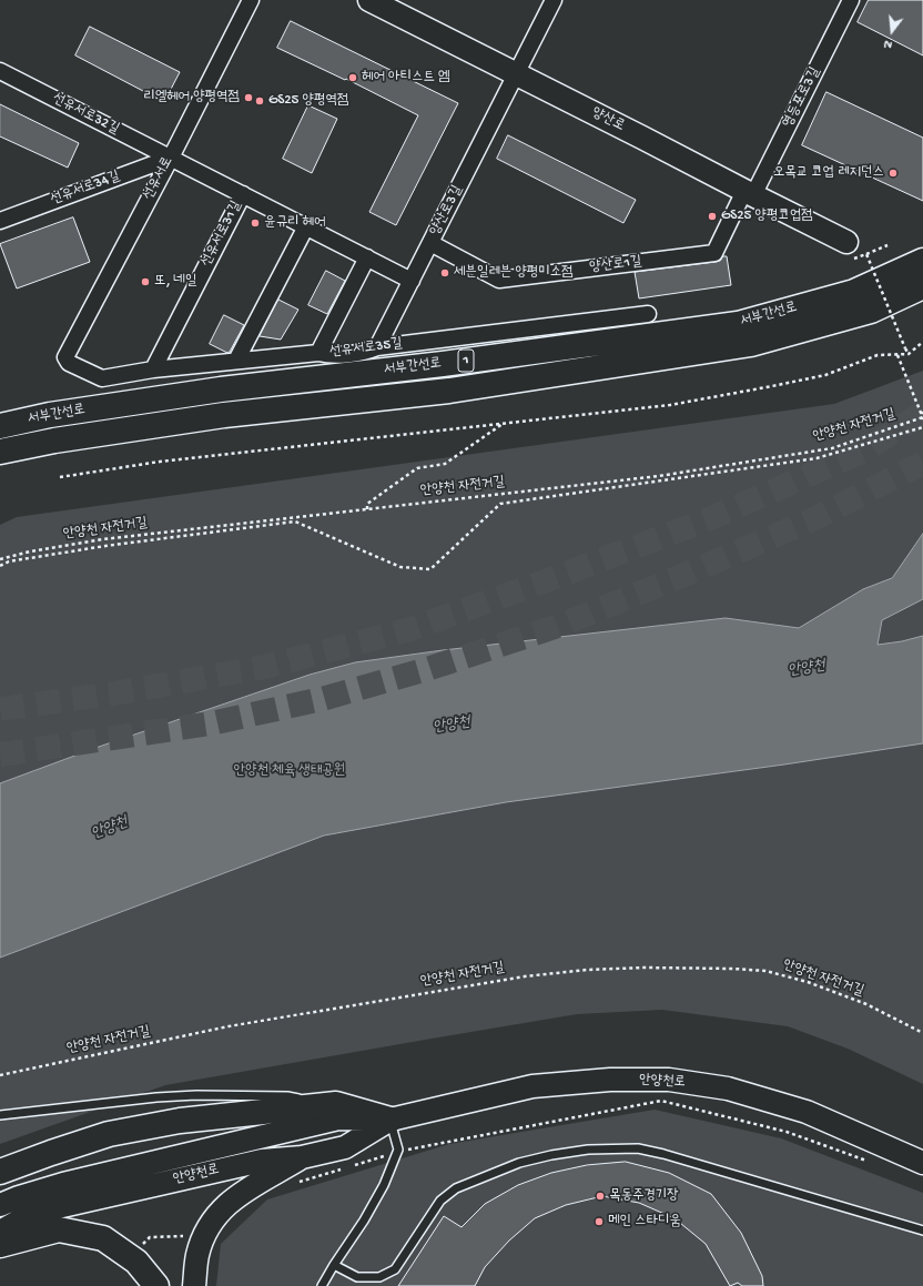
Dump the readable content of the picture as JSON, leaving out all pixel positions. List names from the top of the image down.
{
  "streets": {
    "main road": [
      "양산로",
      "서부간선로",
      "1",
      "안양천로"
    ],
    "street": [
      "영등포로3길",
      "선유서로32길",
      "선유서로",
      "선유서로34길",
      "양산로3길",
      "선유서로31길",
      "양산로1길",
      "선유서로35길"
    ],
    "path": ["안양천 자전거길"]
  },
  "crossings": [
    ["영등포로3길", "양산로"],
    ["영등포로3길", "양산로1길"],
    ["선유서로32길", "선유서로"],
    ["선유서로32길", "선유서로34길"],
    ["선유서로32길", "선유서로31길"],
    ["양산로", "양산로3길"],
    ["양산로", "양산로1길"],
    ["선유서로", "선유서로34길"],
    ["선유서로", "선유서로31길"],
    ["선유서로", "선유서로35길"],
    ["선유서로34길", "선유서로31길"],
    ["양산로3길", "선유서로31길"],
    ["양산로3길", "양산로1길"],
    ["양산로3길", "선유서로35길"],
    ["선유서로31길", "선유서로35길"]
  ],
  "water": ["안양천"],
  "parks": ["안양천 체육 생태공원"],
  "places": [
    "헤어 아티스트 엠",
    "리엘헤어 양평역점",
    "GS25 양평역점",
    "오목교 코업 레지던스",
    "GS25 양평코업점",
    "윤규리 헤어",
    "세븐일레븐 양평미소점",
    "또, 네일",
    "목동주경기장",
    "메인 스타디움"
  ],
  "north": "bottom"
}
